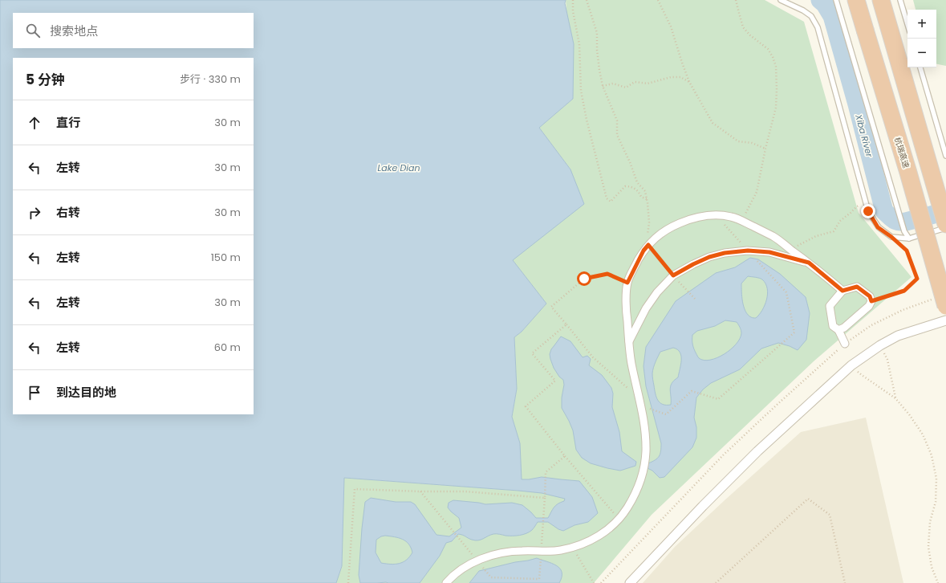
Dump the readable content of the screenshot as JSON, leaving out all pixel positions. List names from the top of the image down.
{
  "streets": {
    "highway": ["杭瑞高速"]
  },
  "water": ["Xiba River", "Lake Dian"],
  "page": {
    "map_buttons": ["+", "−"],
    "search": "搜索地点",
    "heading": ["5 分钟", "步行 · 330 m"],
    "list": [
      ["直行", "30 m"],
      ["左转", "30 m"],
      ["右转", "30 m"],
      ["左转", "150 m"],
      ["左转", "30 m"],
      ["左转", "60 m"],
      "到达目的地"
    ]
  }
}
